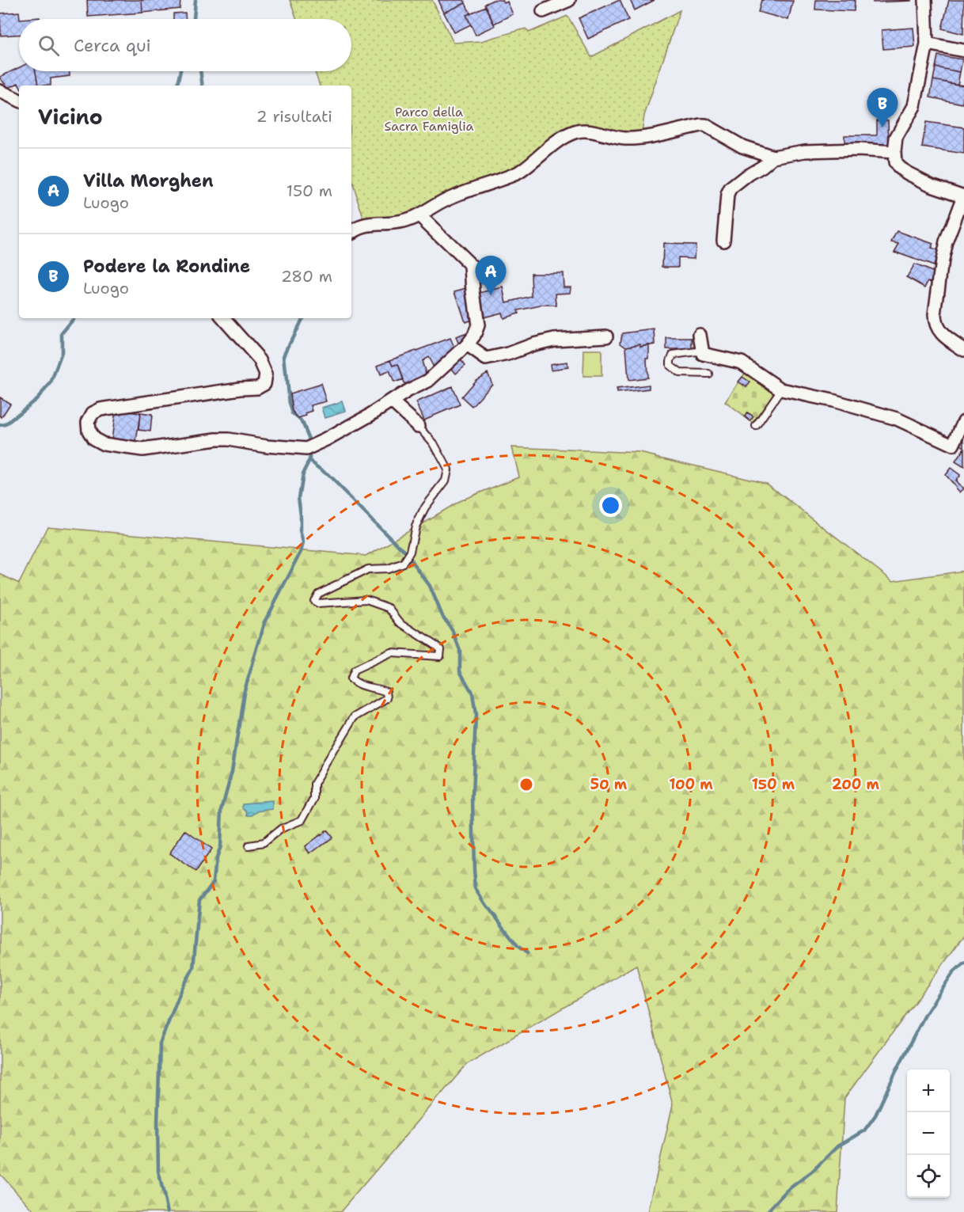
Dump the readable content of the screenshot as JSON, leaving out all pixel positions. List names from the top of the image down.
{
  "parks": ["Parco della Sacra Famiglia"],
  "page": {
    "search": "Cerca qui",
    "heading": ["Vicino", "2 risultati"],
    "pins": ["B", "A"],
    "list": [
      {
        "mark": "A",
        "name": "Villa Morghen",
        "note": "Luogo",
        "value": "150 m"
      },
      {
        "mark": "B",
        "name": "Podere la Rondine",
        "note": "Luogo",
        "value": "280 m"
      }
    ],
    "map_buttons": ["+", "−"]
  },
  "rings": [
    "50 m",
    "100 m",
    "150 m",
    "200 m"
  ]
}
